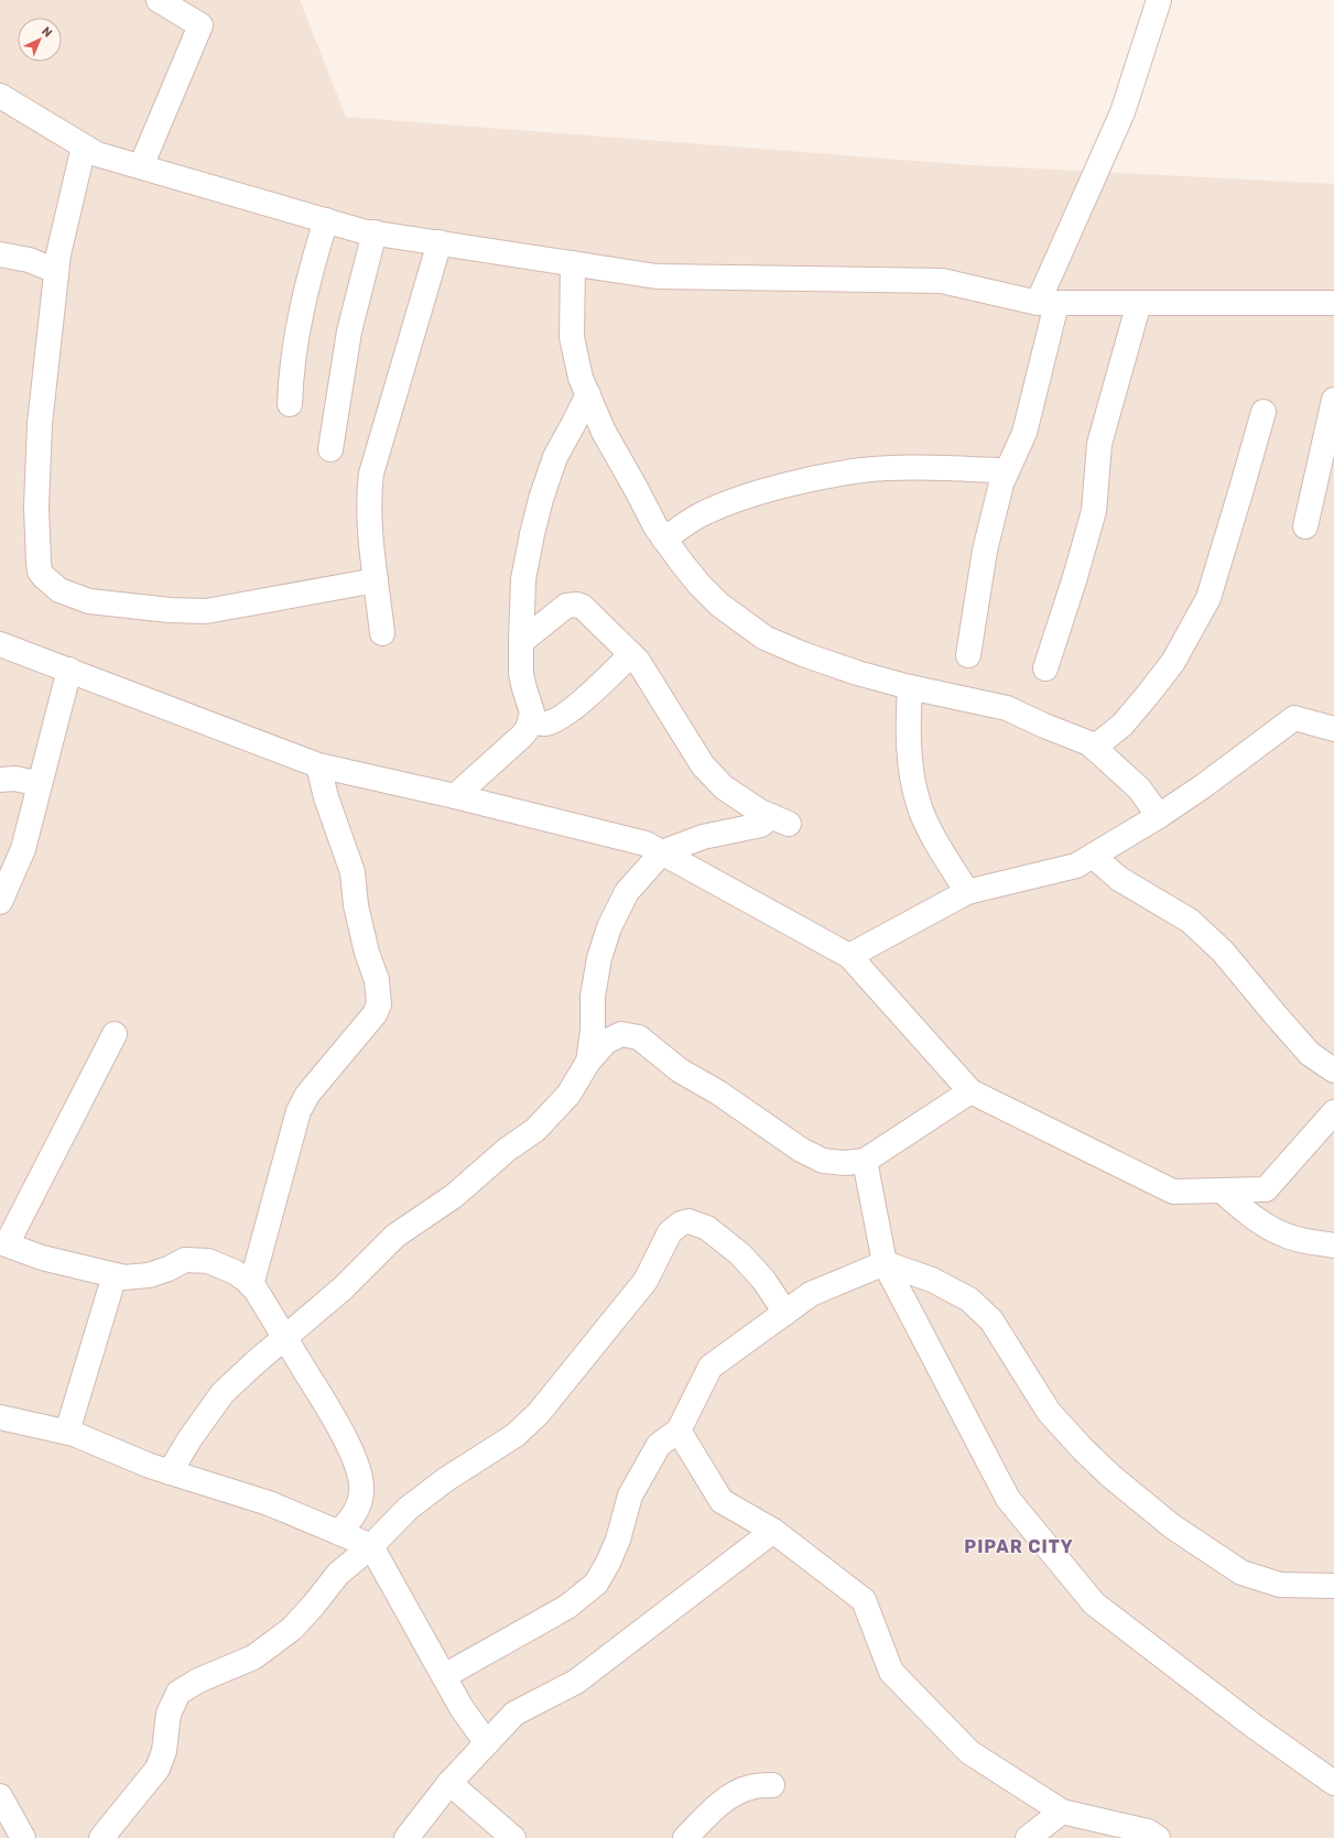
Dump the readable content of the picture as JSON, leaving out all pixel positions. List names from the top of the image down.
{
  "districts": ["PIPAR CITY"],
  "north": "top right"
}
